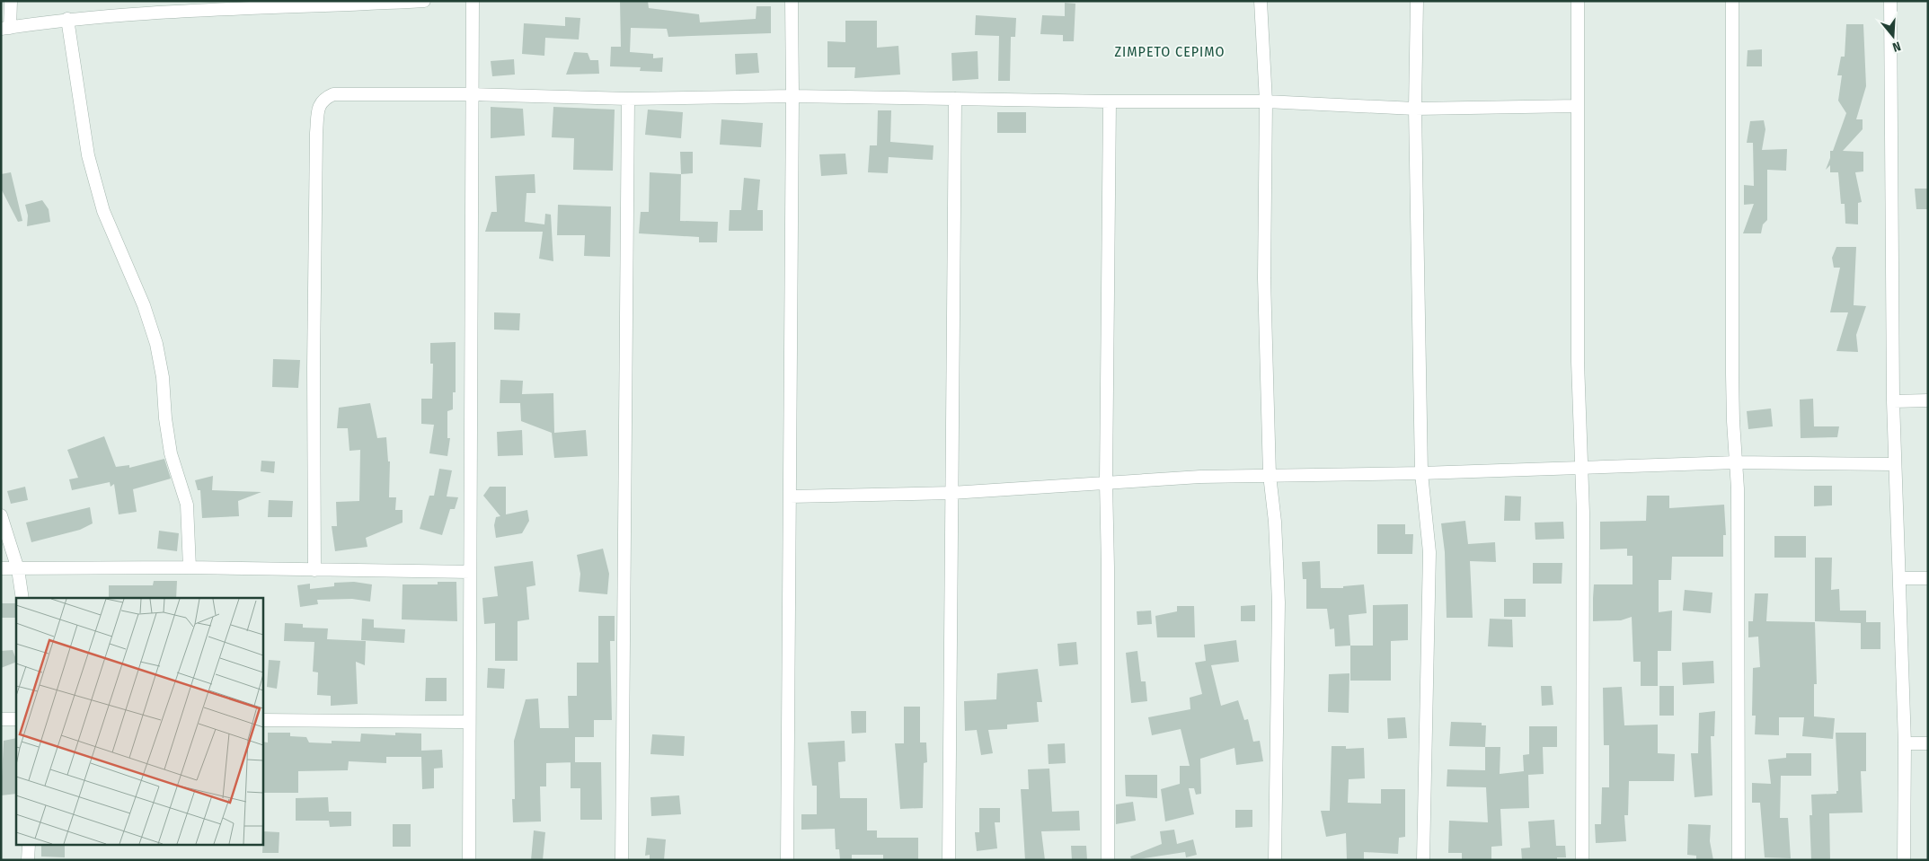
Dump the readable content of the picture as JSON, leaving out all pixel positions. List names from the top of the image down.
{
  "districts": ["ZIMPETO CEPIMO"],
  "north": "bottom"
}
